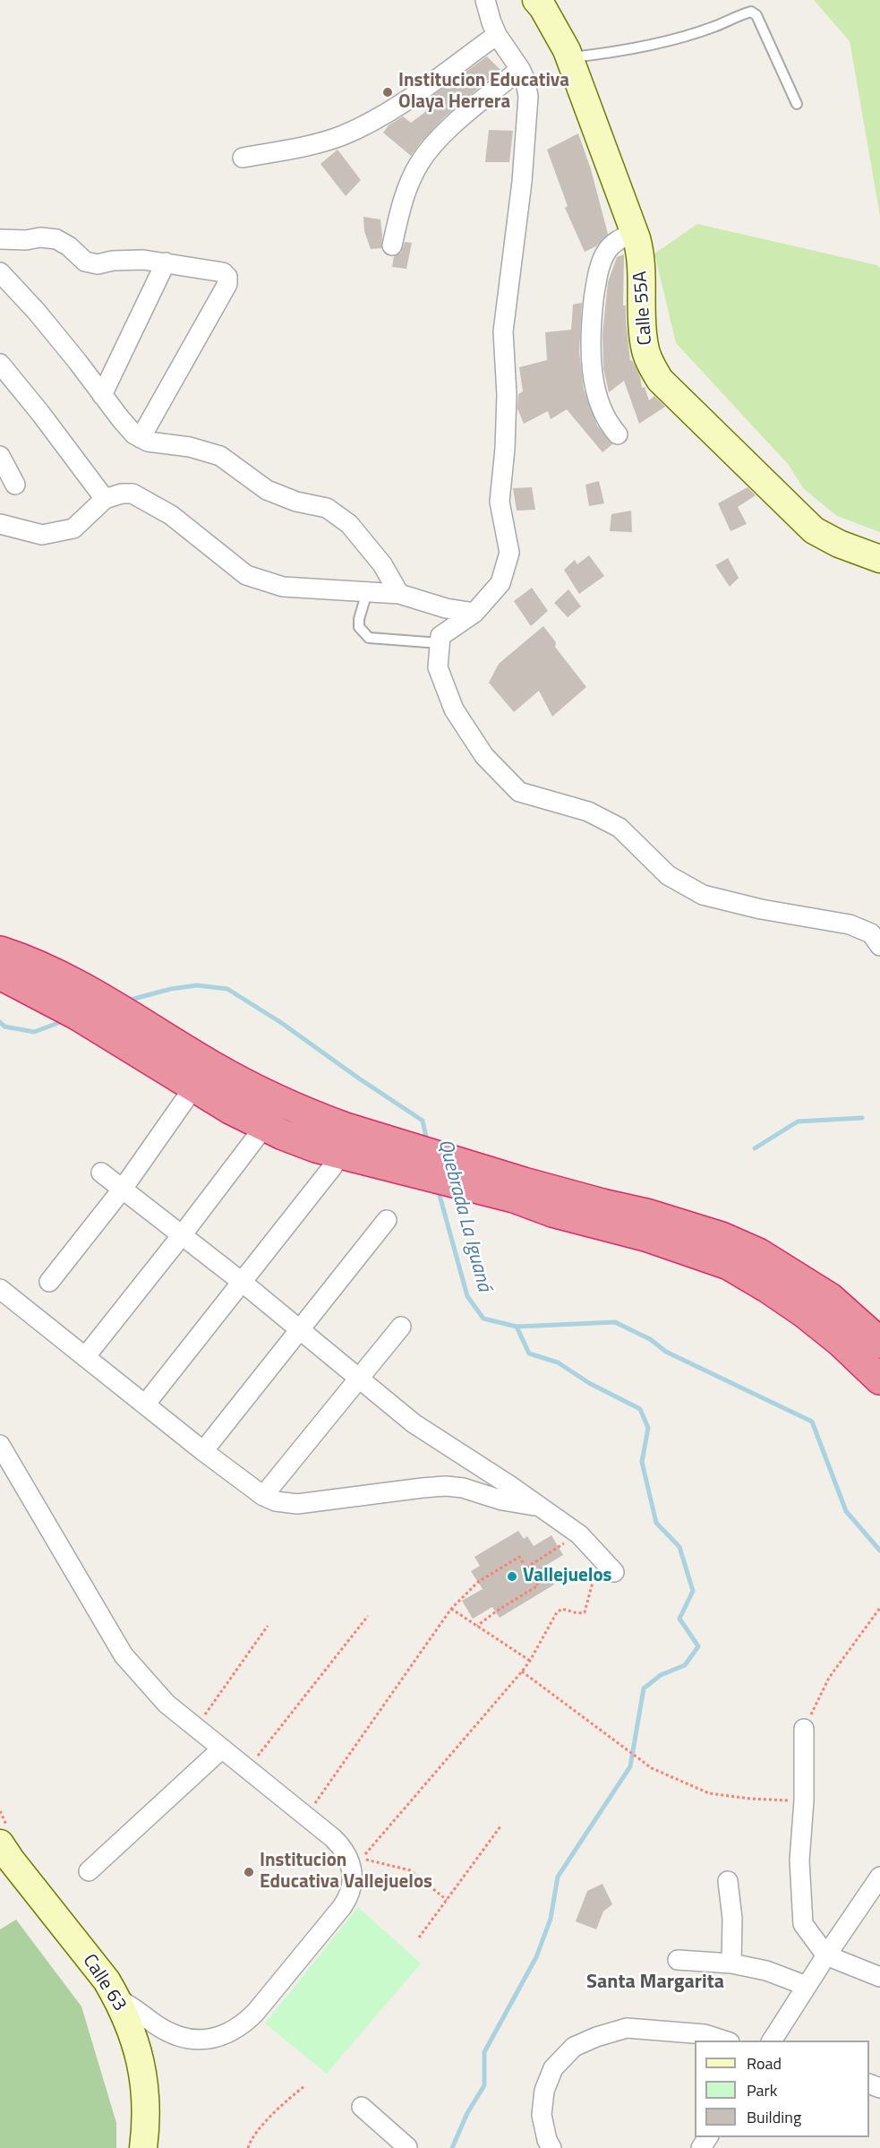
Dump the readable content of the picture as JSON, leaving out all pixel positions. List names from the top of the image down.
{
  "streets": {
    "street": ["Calle 55A", "Calle 63"]
  },
  "districts": ["Santa Margarita"],
  "water": ["Quebrada La Iguaná"],
  "places": ["Institucion Educativa Olaya Herrera", "Vallejuelos", "Institucion Educativa Vallejuelos"],
  "legend": ["Road", "Park", "Building"]
}
